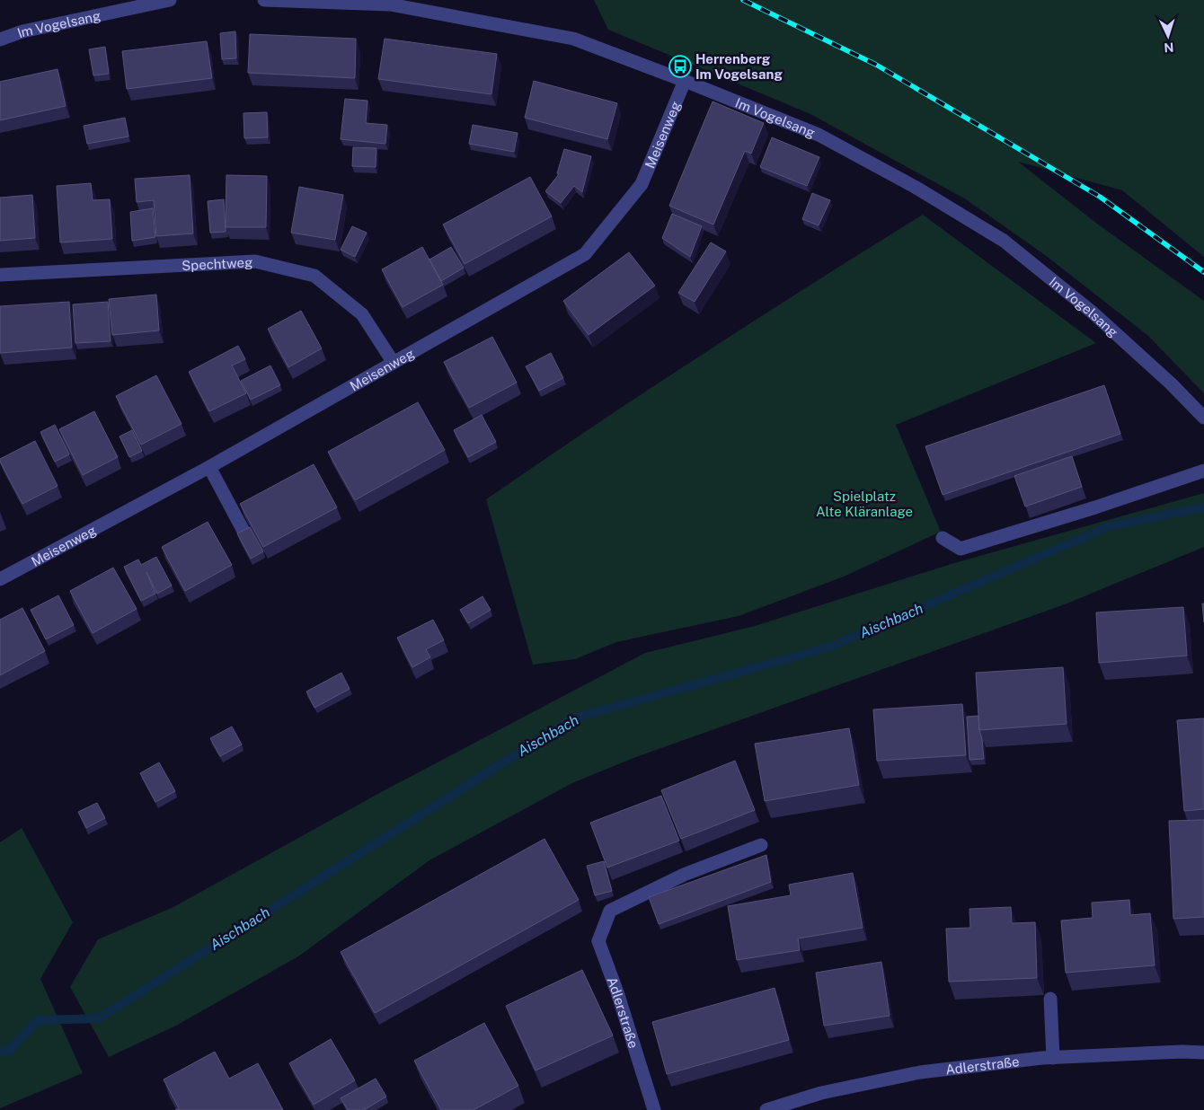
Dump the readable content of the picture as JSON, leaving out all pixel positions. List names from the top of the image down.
{
  "streets": {
    "street": [
      "Im Vogelsang",
      "Meisenweg",
      "Spechtweg",
      "Adlerstraße"
    ]
  },
  "crossings": [
    ["Im Vogelsang", "Meisenweg"],
    ["Meisenweg", "Spechtweg"]
  ],
  "water": ["Aischbach"],
  "parks": ["Spielplatz Alte Kläranlage"],
  "places": {
    "bus stop": ["Herrenberg Im Vogelsang"]
  },
  "north": "bottom"
}
